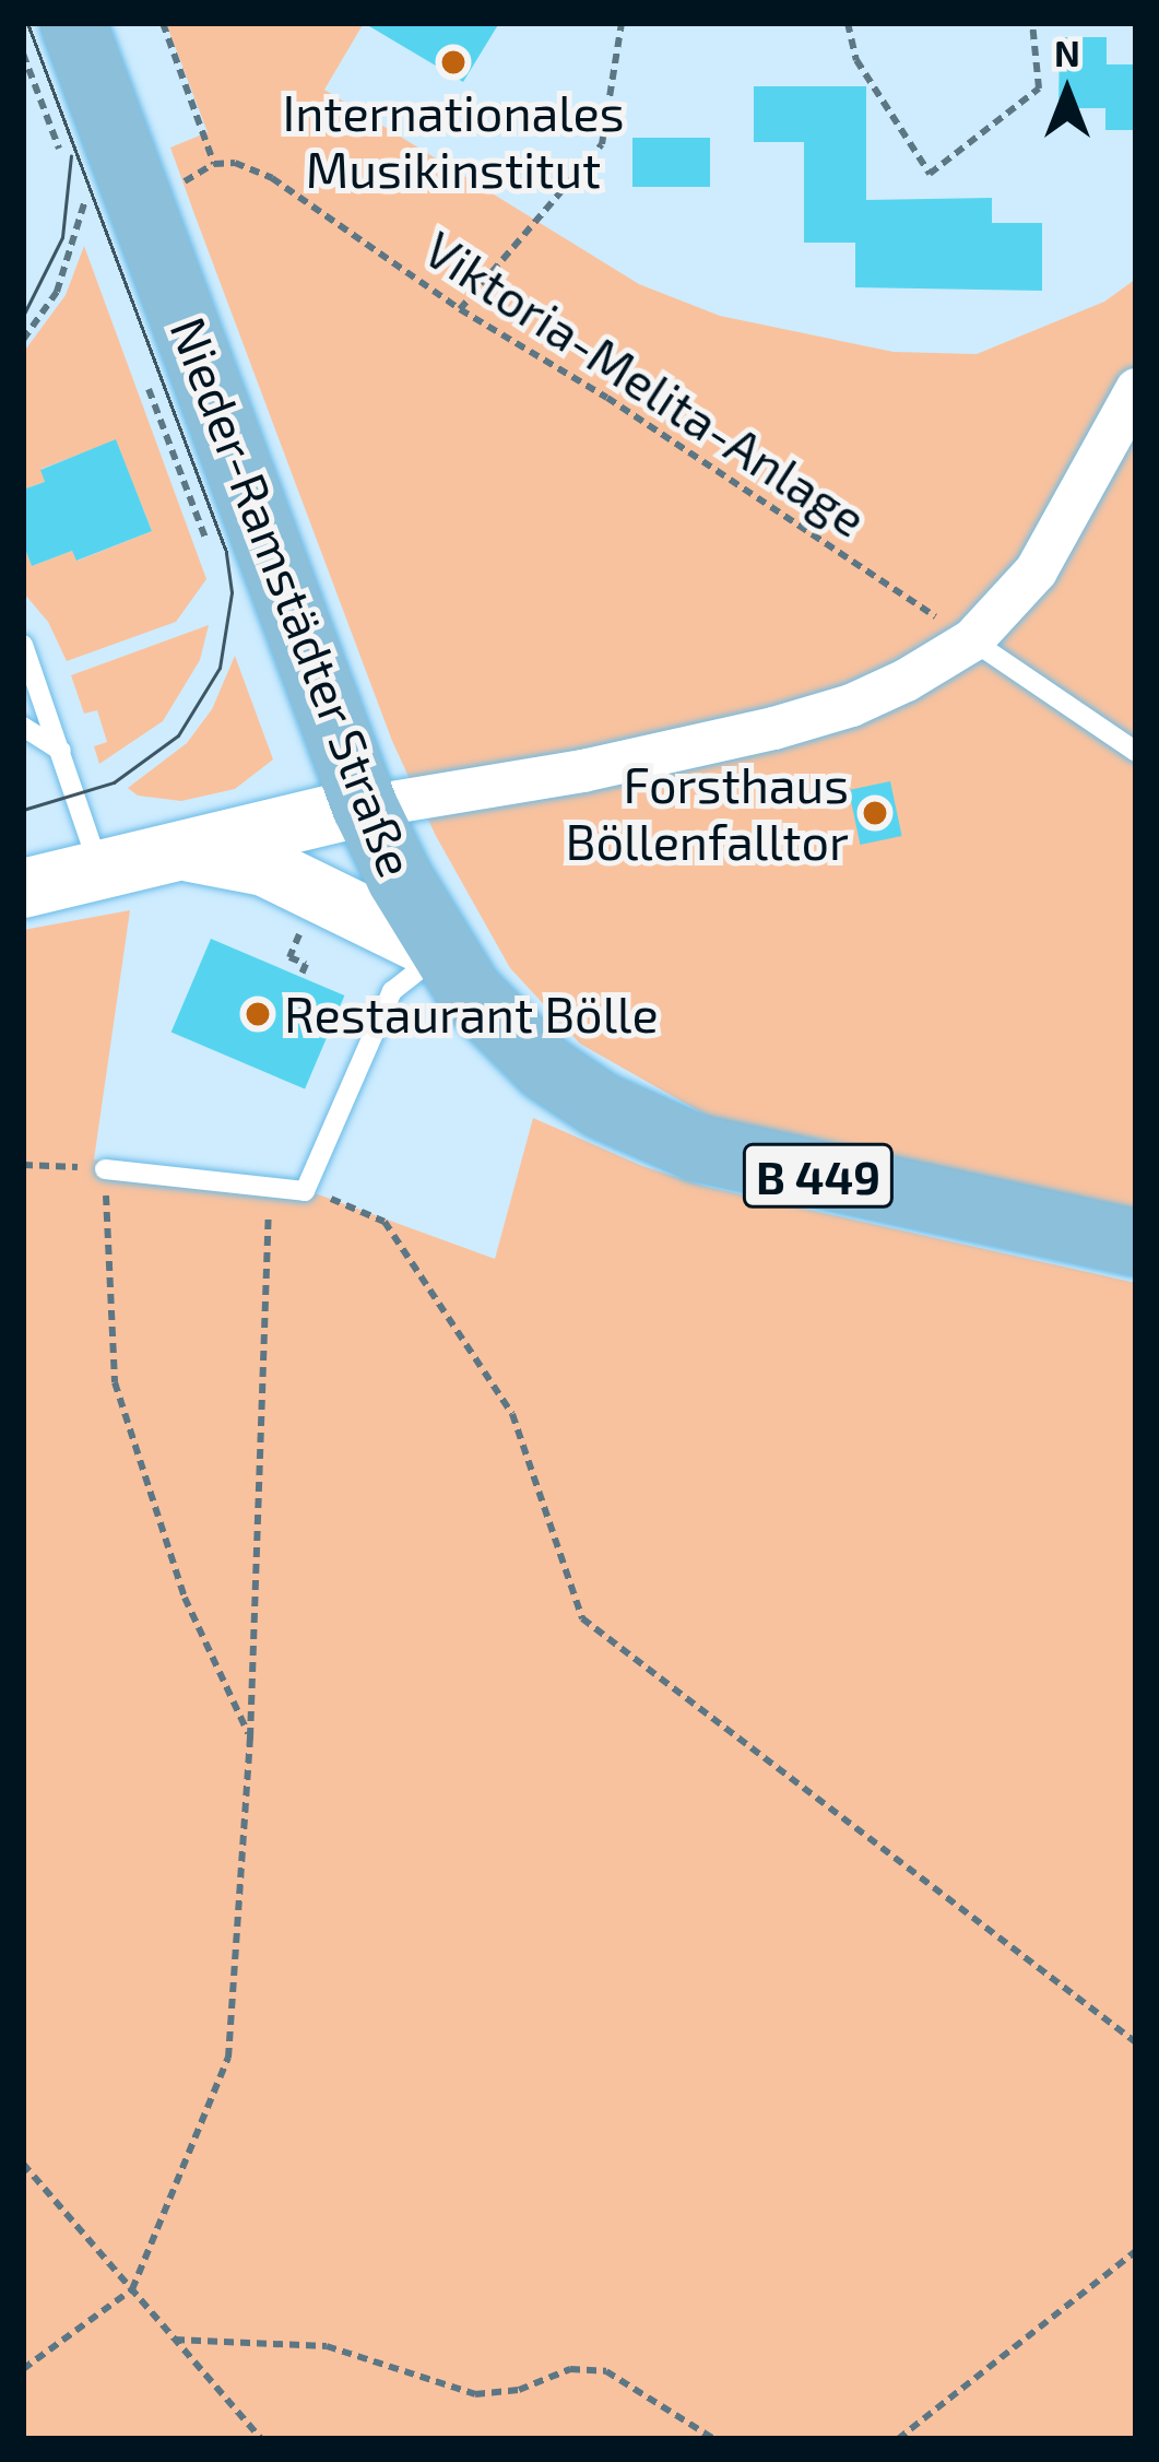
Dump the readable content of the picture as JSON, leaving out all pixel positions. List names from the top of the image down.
{
  "streets": {
    "main road": ["Nieder-Ramstädter Straße", "B 449"],
    "path": ["Viktoria-Melita-Anlage"]
  },
  "places": ["Internationales Musikinstitut", "Forsthaus Böllenfalltor", "Restaurant Bölle"],
  "north": "top"
}
